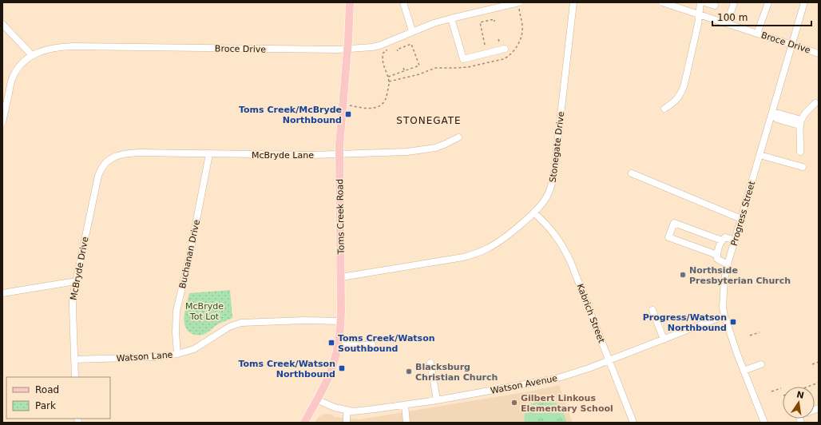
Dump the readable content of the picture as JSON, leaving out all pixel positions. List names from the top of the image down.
{
  "streets": {
    "main road": ["Toms Creek Road"],
    "street": [
      "Broce Drive",
      "Stonegate Drive",
      "McBryde Lane",
      "Progress Street",
      "Buchanan Drive",
      "McBryde Drive",
      "Kabrich Street",
      "Watson Lane",
      "Watson Avenue"
    ]
  },
  "crossings": [
    ["Broce Drive", "Progress Street"],
    ["Broce Drive", "Toms Creek Road"],
    ["Stonegate Drive", "Toms Creek Road"],
    ["Stonegate Drive", "Kabrich Street"],
    ["McBryde Lane", "Toms Creek Road"],
    ["McBryde Lane", "Buchanan Drive"],
    ["McBryde Lane", "McBryde Drive"],
    ["Progress Street", "Watson Avenue"],
    ["Toms Creek Road", "Watson Lane"],
    ["Toms Creek Road", "Watson Avenue"],
    ["Buchanan Drive", "Watson Lane"],
    ["McBryde Drive", "Watson Lane"],
    ["Kabrich Street", "Watson Avenue"]
  ],
  "districts": ["STONEGATE"],
  "parks": ["McBryde Tot Lot"],
  "places": {
    "transit": [
      "Toms Creek/McBryde Northbound",
      "Progress/Watson Northbound",
      "Toms Creek/Watson Southbound",
      "Toms Creek/Watson Northbound"
    ],
    "other": ["Northside Presbyterian Church", "Blacksburg Christian Church", "Gilbert Linkous Elementary School"]
  },
  "legend": ["Road", "Park"],
  "scale_bar": "100 m",
  "north": "top"
}
